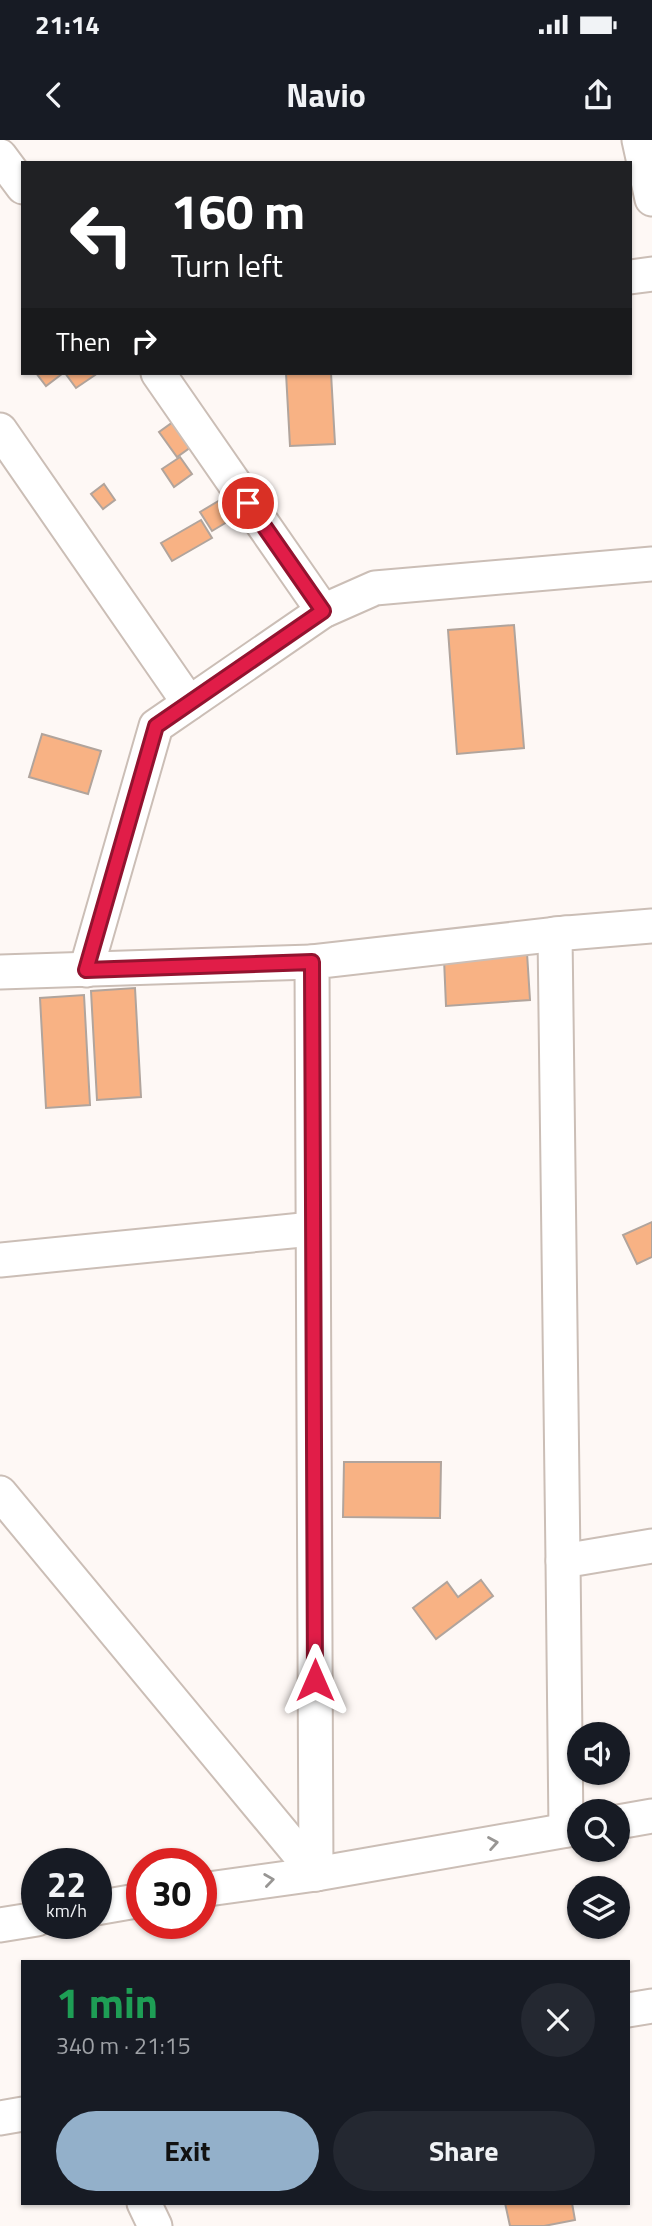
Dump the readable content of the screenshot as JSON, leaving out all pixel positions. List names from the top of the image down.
{
  "page": {
    "status": "21:14",
    "header": "Navio",
    "turn": ["160 m", "Turn left"],
    "then": "Then",
    "speed": "22 km/h",
    "limit": "30",
    "heading": ["1 min", "340 m · 21:15"],
    "buttons": ["Exit", "Share"]
  }
}
